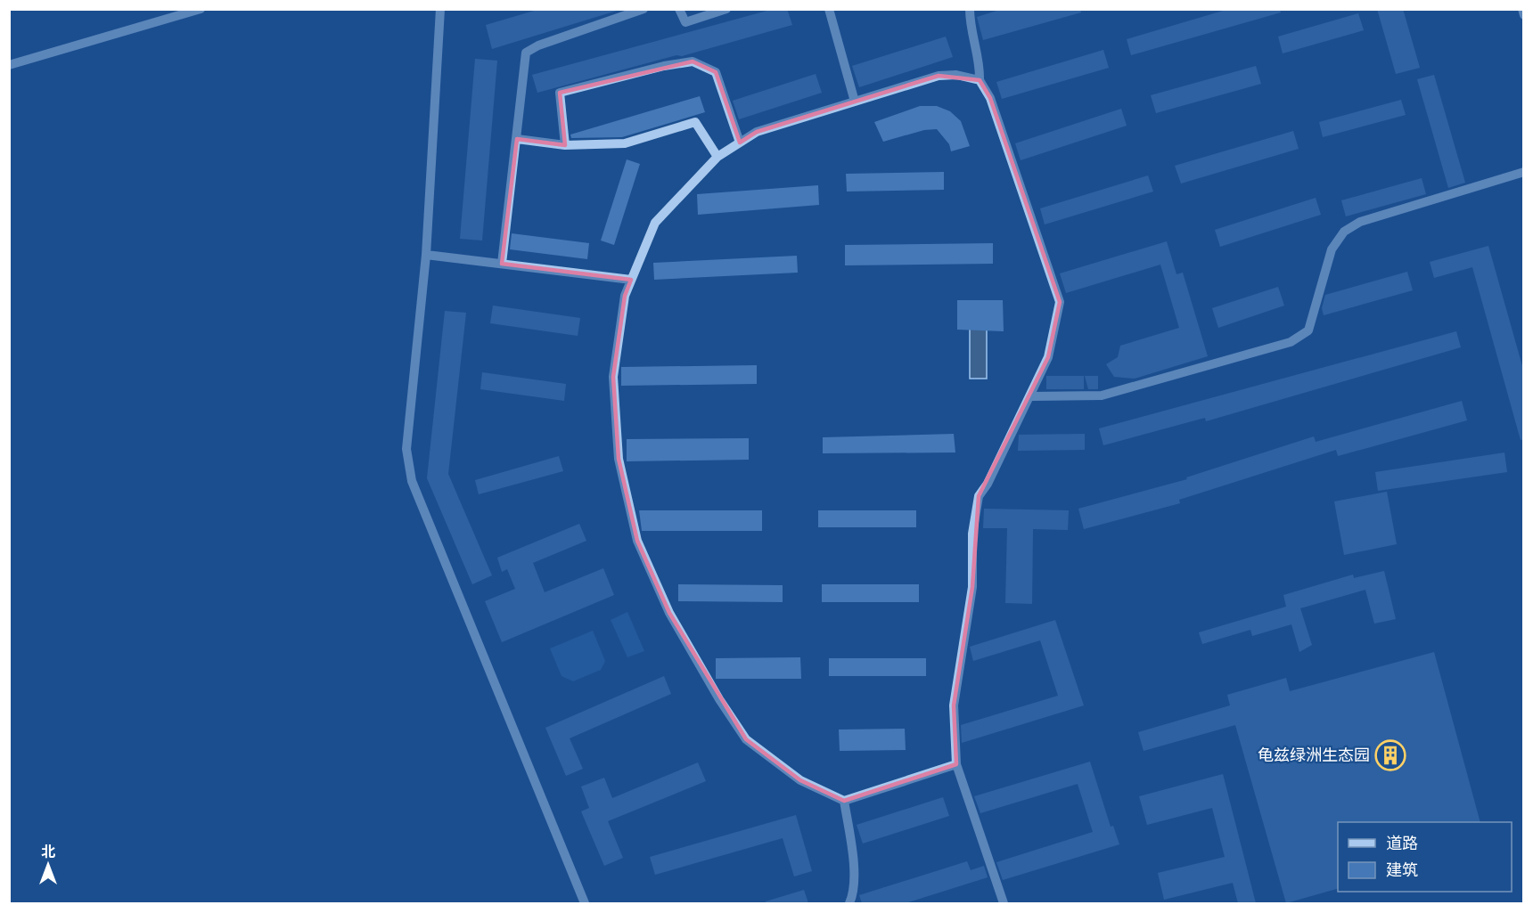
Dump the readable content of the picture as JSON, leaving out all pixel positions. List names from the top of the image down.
{
  "places": {
    "building": ["龟兹绿洲生态园"]
  },
  "legend": ["道路", "建筑"],
  "north": "top"
}
